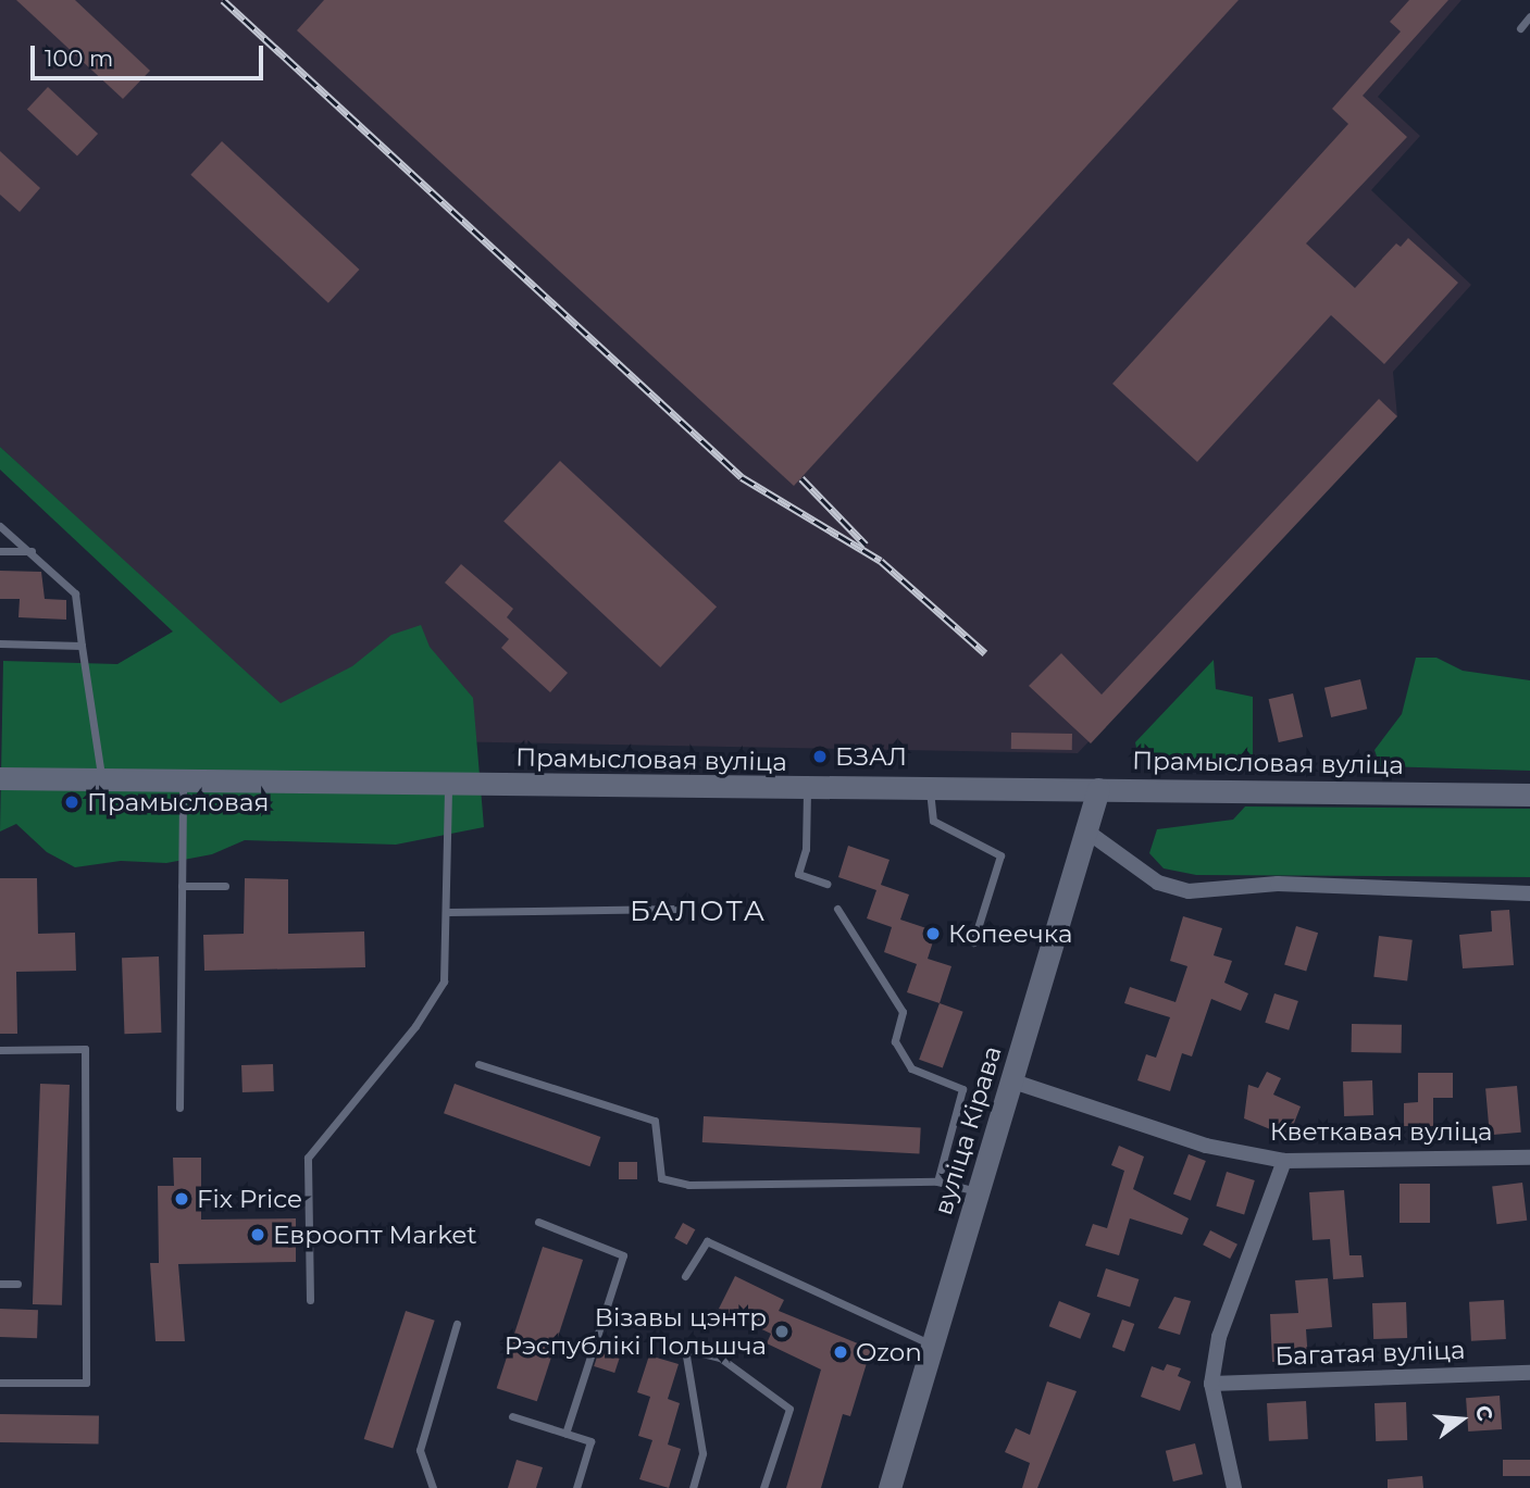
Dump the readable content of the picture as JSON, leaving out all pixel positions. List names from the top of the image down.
{
  "streets": {
    "main road": ["Прамысловая вуліца", "вуліца Кірава"],
    "street": ["Кветкавая вуліца", "Багатая вуліца"]
  },
  "crossings": [
    ["Прамысловая вуліца", "вуліца Кірава"],
    ["вуліца Кірава", "Кветкавая вуліца"]
  ],
  "districts": ["БАЛОТА"],
  "places": [
    "БЗАЛ",
    "Прамысловая",
    "Копеечка",
    "Fix Price",
    "Евроопт Market",
    "Візавы цэнтр Рэспублікі Польшча",
    "Ozon"
  ],
  "scale_bar": "100 m",
  "north": "right"
}
